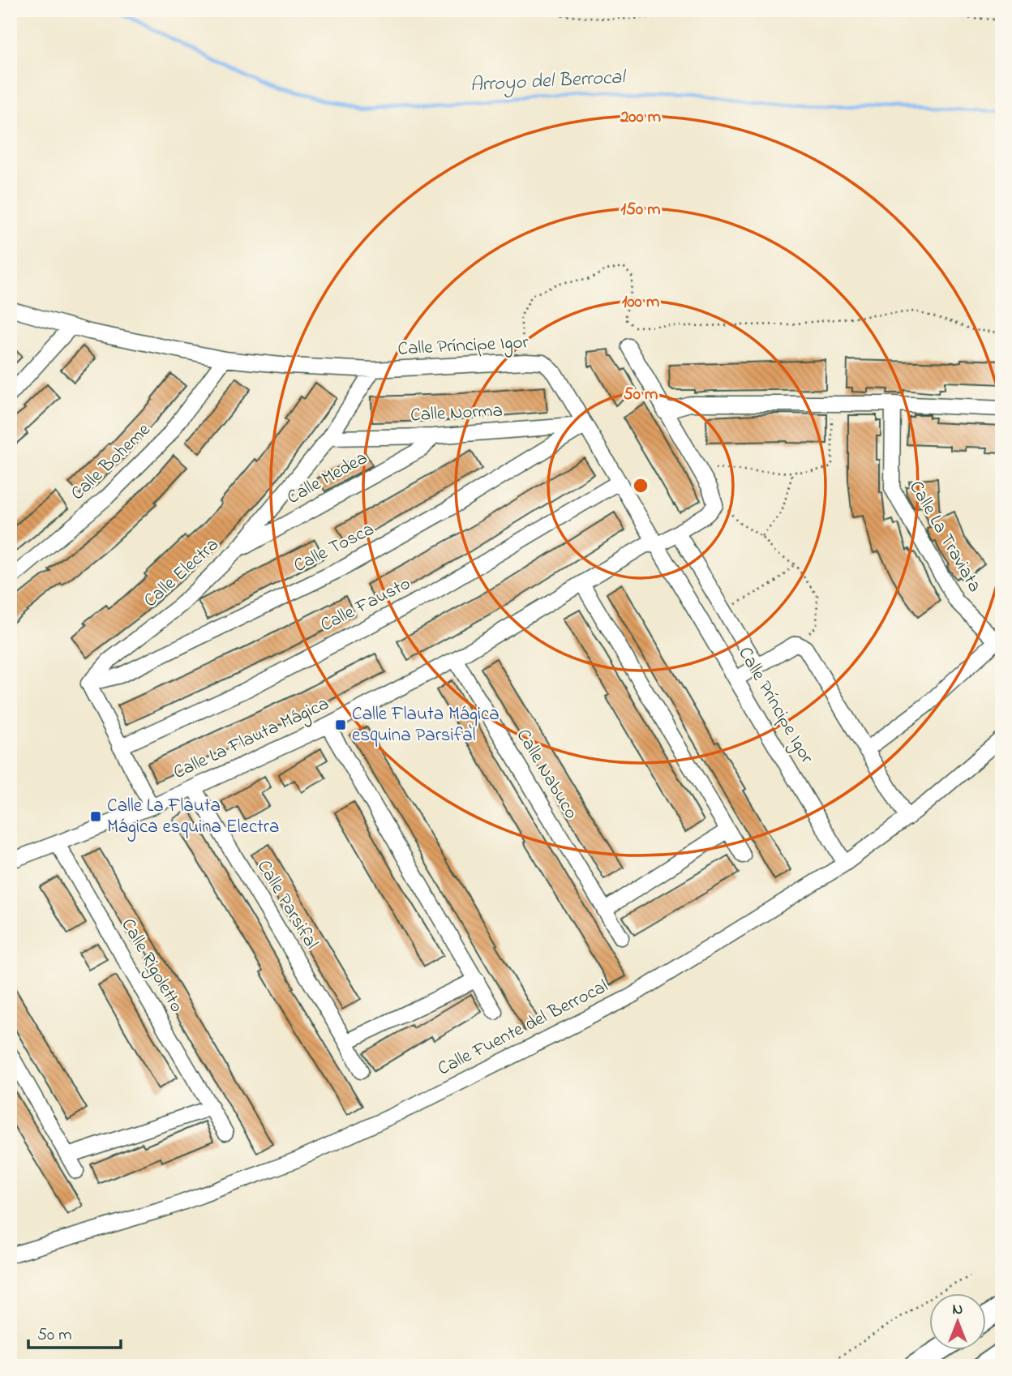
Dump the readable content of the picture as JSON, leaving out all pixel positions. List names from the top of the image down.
{
  "streets": {
    "street": [
      "Calle Príncipe Igor",
      "Calle Norma",
      "Calle Boheme",
      "Calle Medea",
      "Calle La Traviata",
      "Calle Tosca",
      "Calle Electra",
      "Calle Fausto",
      "Calle La Flauta Mágica",
      "Calle Nabuco",
      "Calle Parsifal",
      "Calle Rigoletto",
      "Calle Fuente del Berrocal"
    ]
  },
  "crossings": [
    ["Calle Príncipe Igor", "Calle Norma"],
    ["Calle Príncipe Igor", "Calle Boheme"],
    ["Calle Príncipe Igor", "Calle Tosca"],
    ["Calle Príncipe Igor", "Calle Electra"],
    ["Calle Príncipe Igor", "Calle Fausto"],
    ["Calle Príncipe Igor", "Calle La Flauta Mágica"],
    ["Calle Príncipe Igor", "Calle Fuente del Berrocal"],
    ["Calle Norma", "Calle Medea"],
    ["Calle Norma", "Calle Tosca"],
    ["Calle Norma", "Calle Electra"],
    ["Calle Medea", "Calle Electra"],
    ["Calle Tosca", "Calle Electra"],
    ["Calle La Flauta Mágica", "Calle Nabuco"],
    ["Calle La Flauta Mágica", "Calle Parsifal"],
    ["Calle La Flauta Mágica", "Calle Rigoletto"]
  ],
  "water": ["Arroyo del Berrocal"],
  "places": {
    "transit": ["Calle Flauta Mágica esquina Parsifal", "Calle La Flauta Mágica esquina Electra"]
  },
  "scale_bar": "50 m",
  "north": "top",
  "rings": [
    "200 m",
    "150 m",
    "100 m",
    "50 m"
  ]
}
